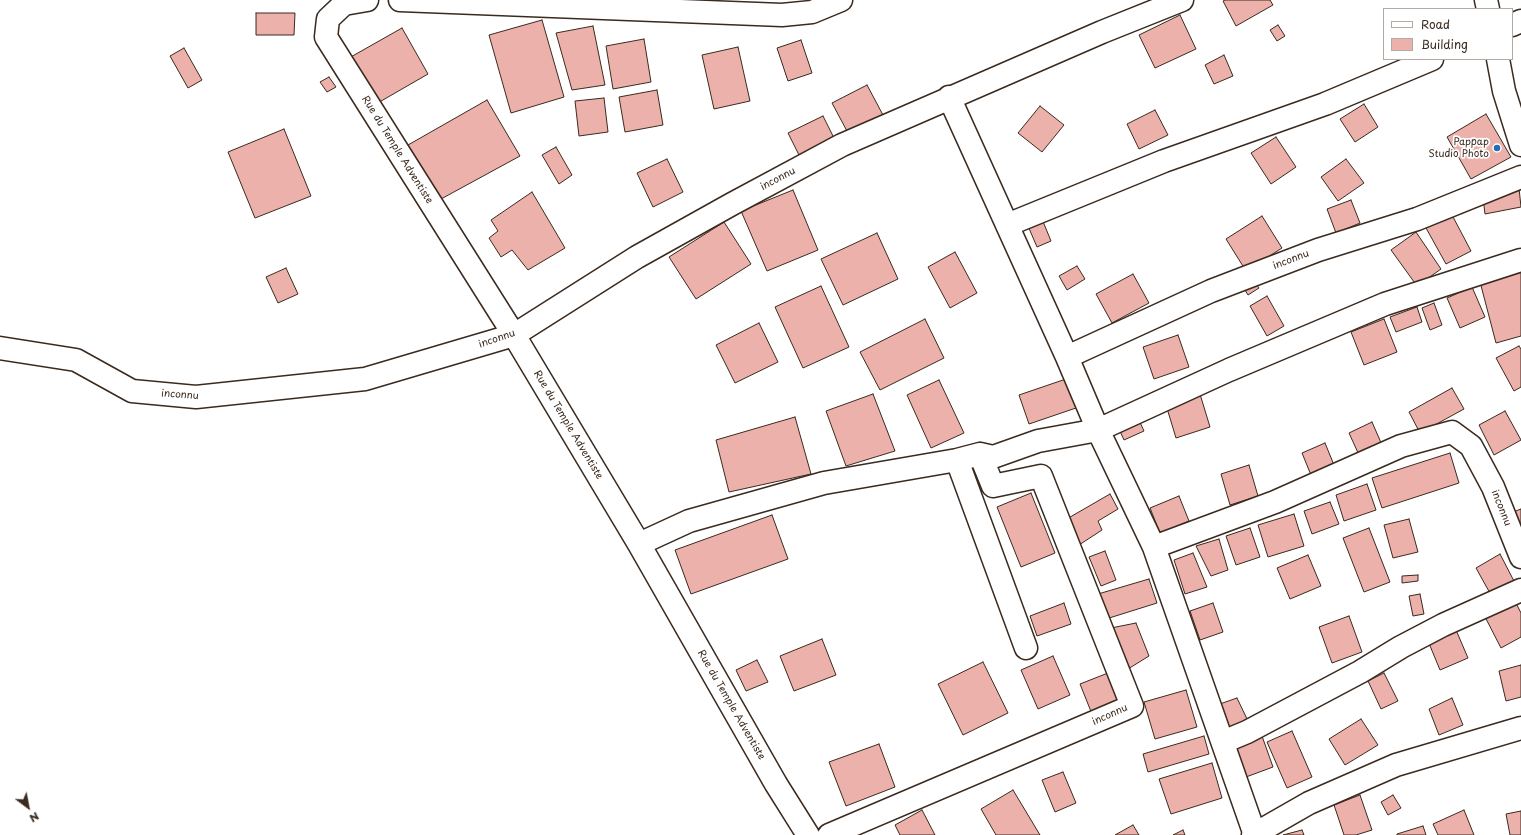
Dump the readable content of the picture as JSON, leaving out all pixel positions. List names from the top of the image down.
{
  "streets": {
    "street": ["Rue du Temple Adventiste", "inconnu"]
  },
  "crossings": [
    ["Rue du Temple Adventiste", "inconnu"]
  ],
  "places": ["Pappap Studio Photo"],
  "legend": ["Road", "Building"],
  "north": "bottom right"
}
